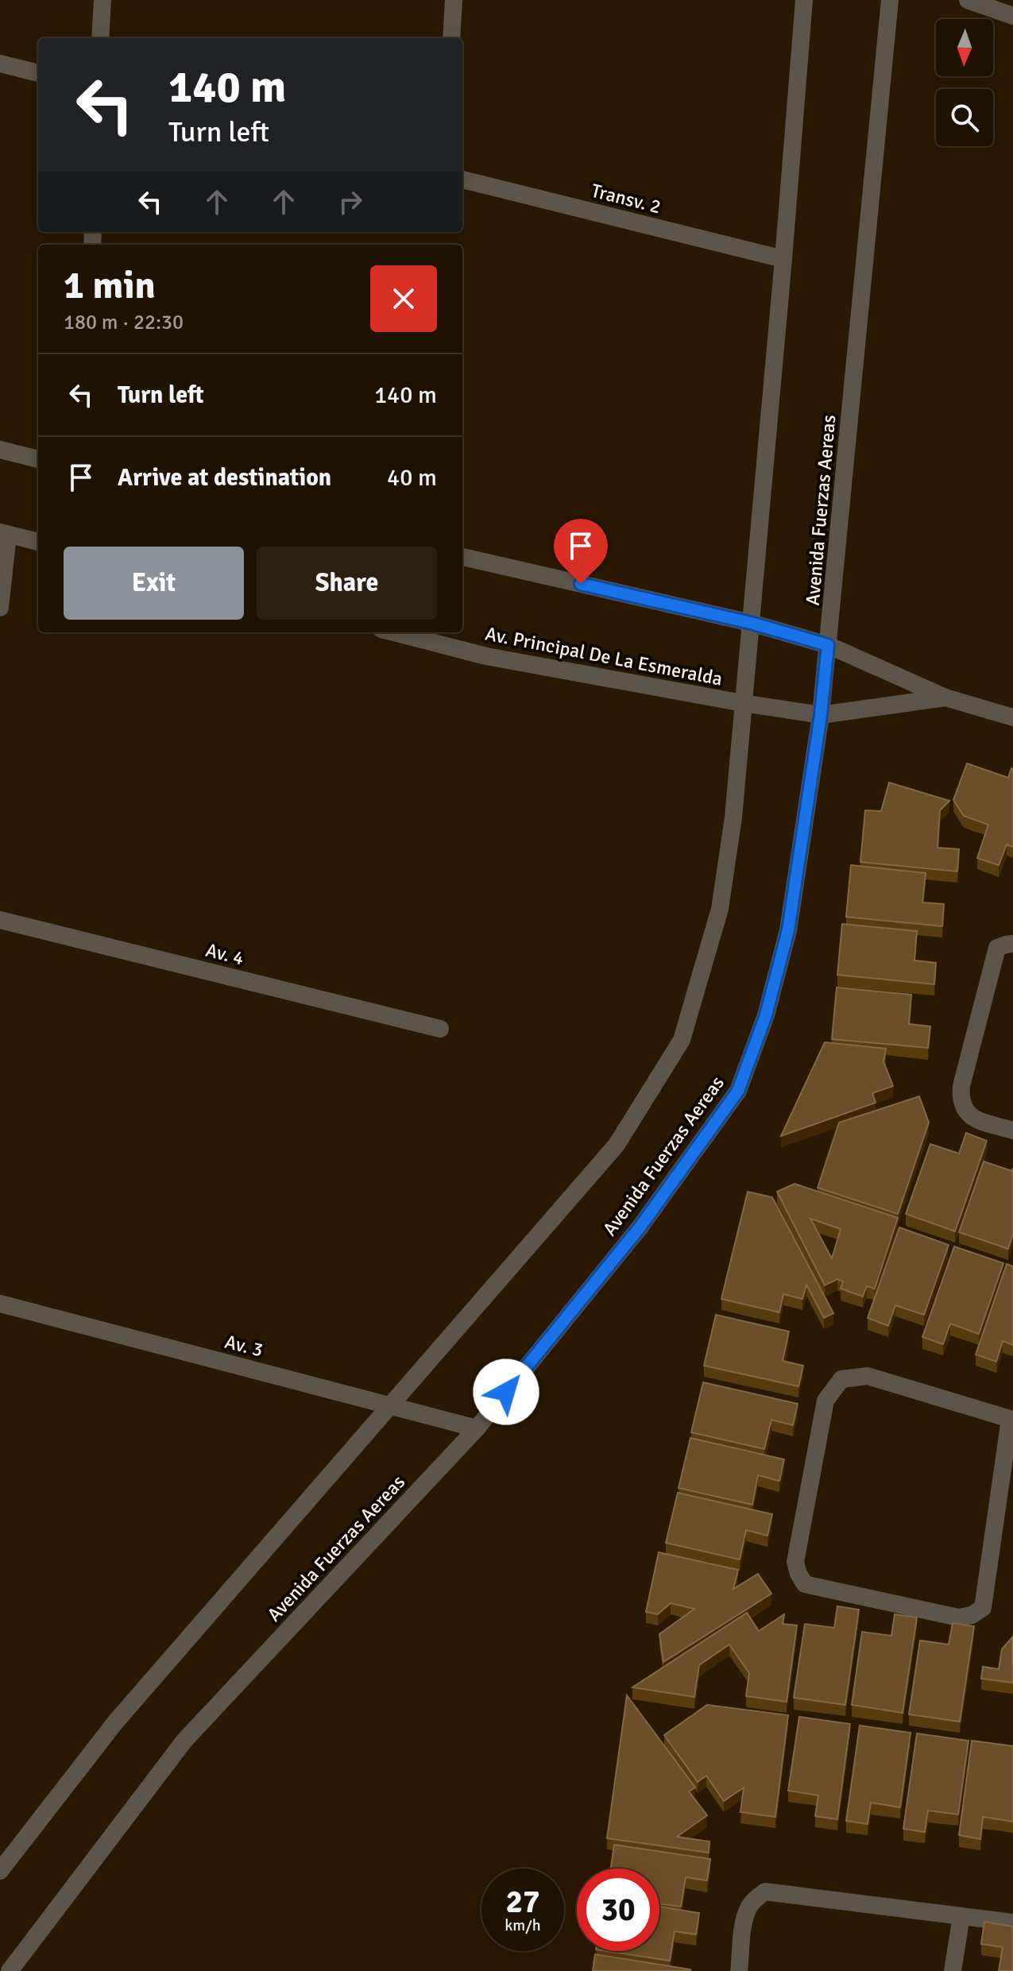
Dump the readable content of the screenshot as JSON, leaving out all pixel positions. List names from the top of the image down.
{
  "streets": {
    "street": [
      "Transv. 2",
      "Avenida Fuerzas Aereas",
      "Av. Principal De La Esmeralda",
      "Av. 4",
      "Av. 3"
    ]
  },
  "crossings": [
    ["Avenida Fuerzas Aereas", "Av. Principal De La Esmeralda"],
    ["Avenida Fuerzas Aereas", "Av. 3"]
  ],
  "north": "bottom",
  "page": {
    "turn": ["140 m", "Turn left"],
    "heading": ["1 min", "180 m · 22:30"],
    "list": [
      {
        "name": "Turn left",
        "value": "140 m"
      },
      {
        "name": "Arrive at destination",
        "value": "40 m"
      }
    ],
    "buttons": ["Exit", "Share"],
    "speed": "27 km/h",
    "limit": "30"
  }
}
